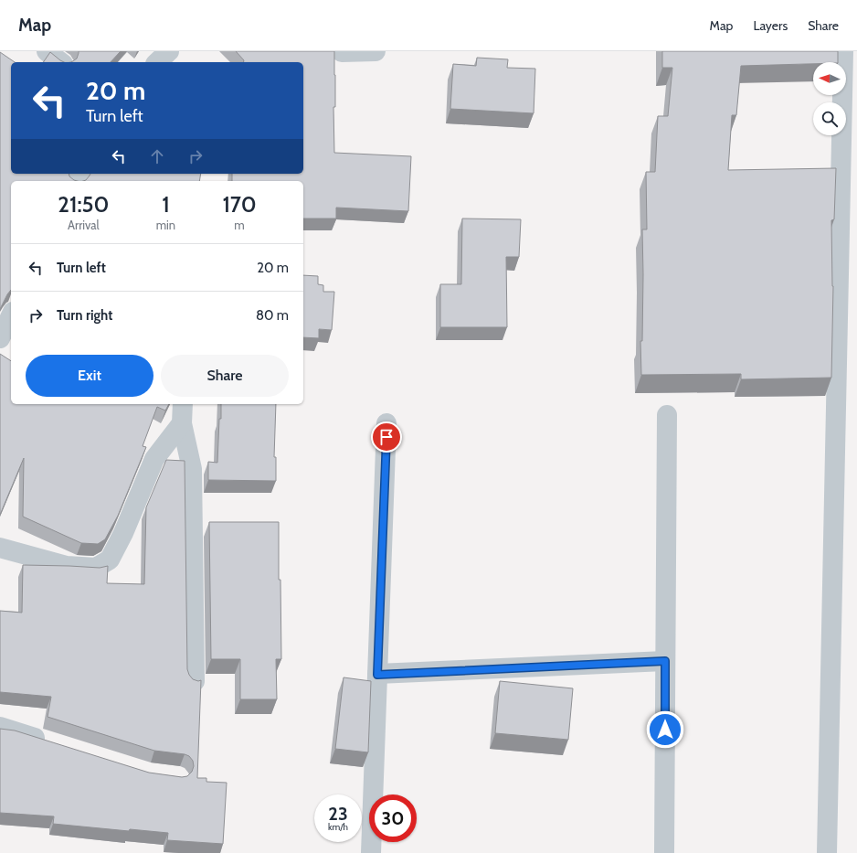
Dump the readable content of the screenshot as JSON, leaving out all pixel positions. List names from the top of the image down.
{
  "north": "left",
  "page": {
    "header": "Map",
    "nav": ["Map", "Layers", "Share"],
    "turn": ["20 m", "Turn left"],
    "eta": [
      "21:50",
      "Arrival",
      "1",
      "min",
      "170",
      "m"
    ],
    "list": [
      {
        "name": "Turn left",
        "value": "20 m"
      },
      {
        "name": "Turn right",
        "value": "80 m"
      }
    ],
    "buttons": ["Exit", "Share"],
    "speed": "23 km/h",
    "limit": "30"
  }
}
